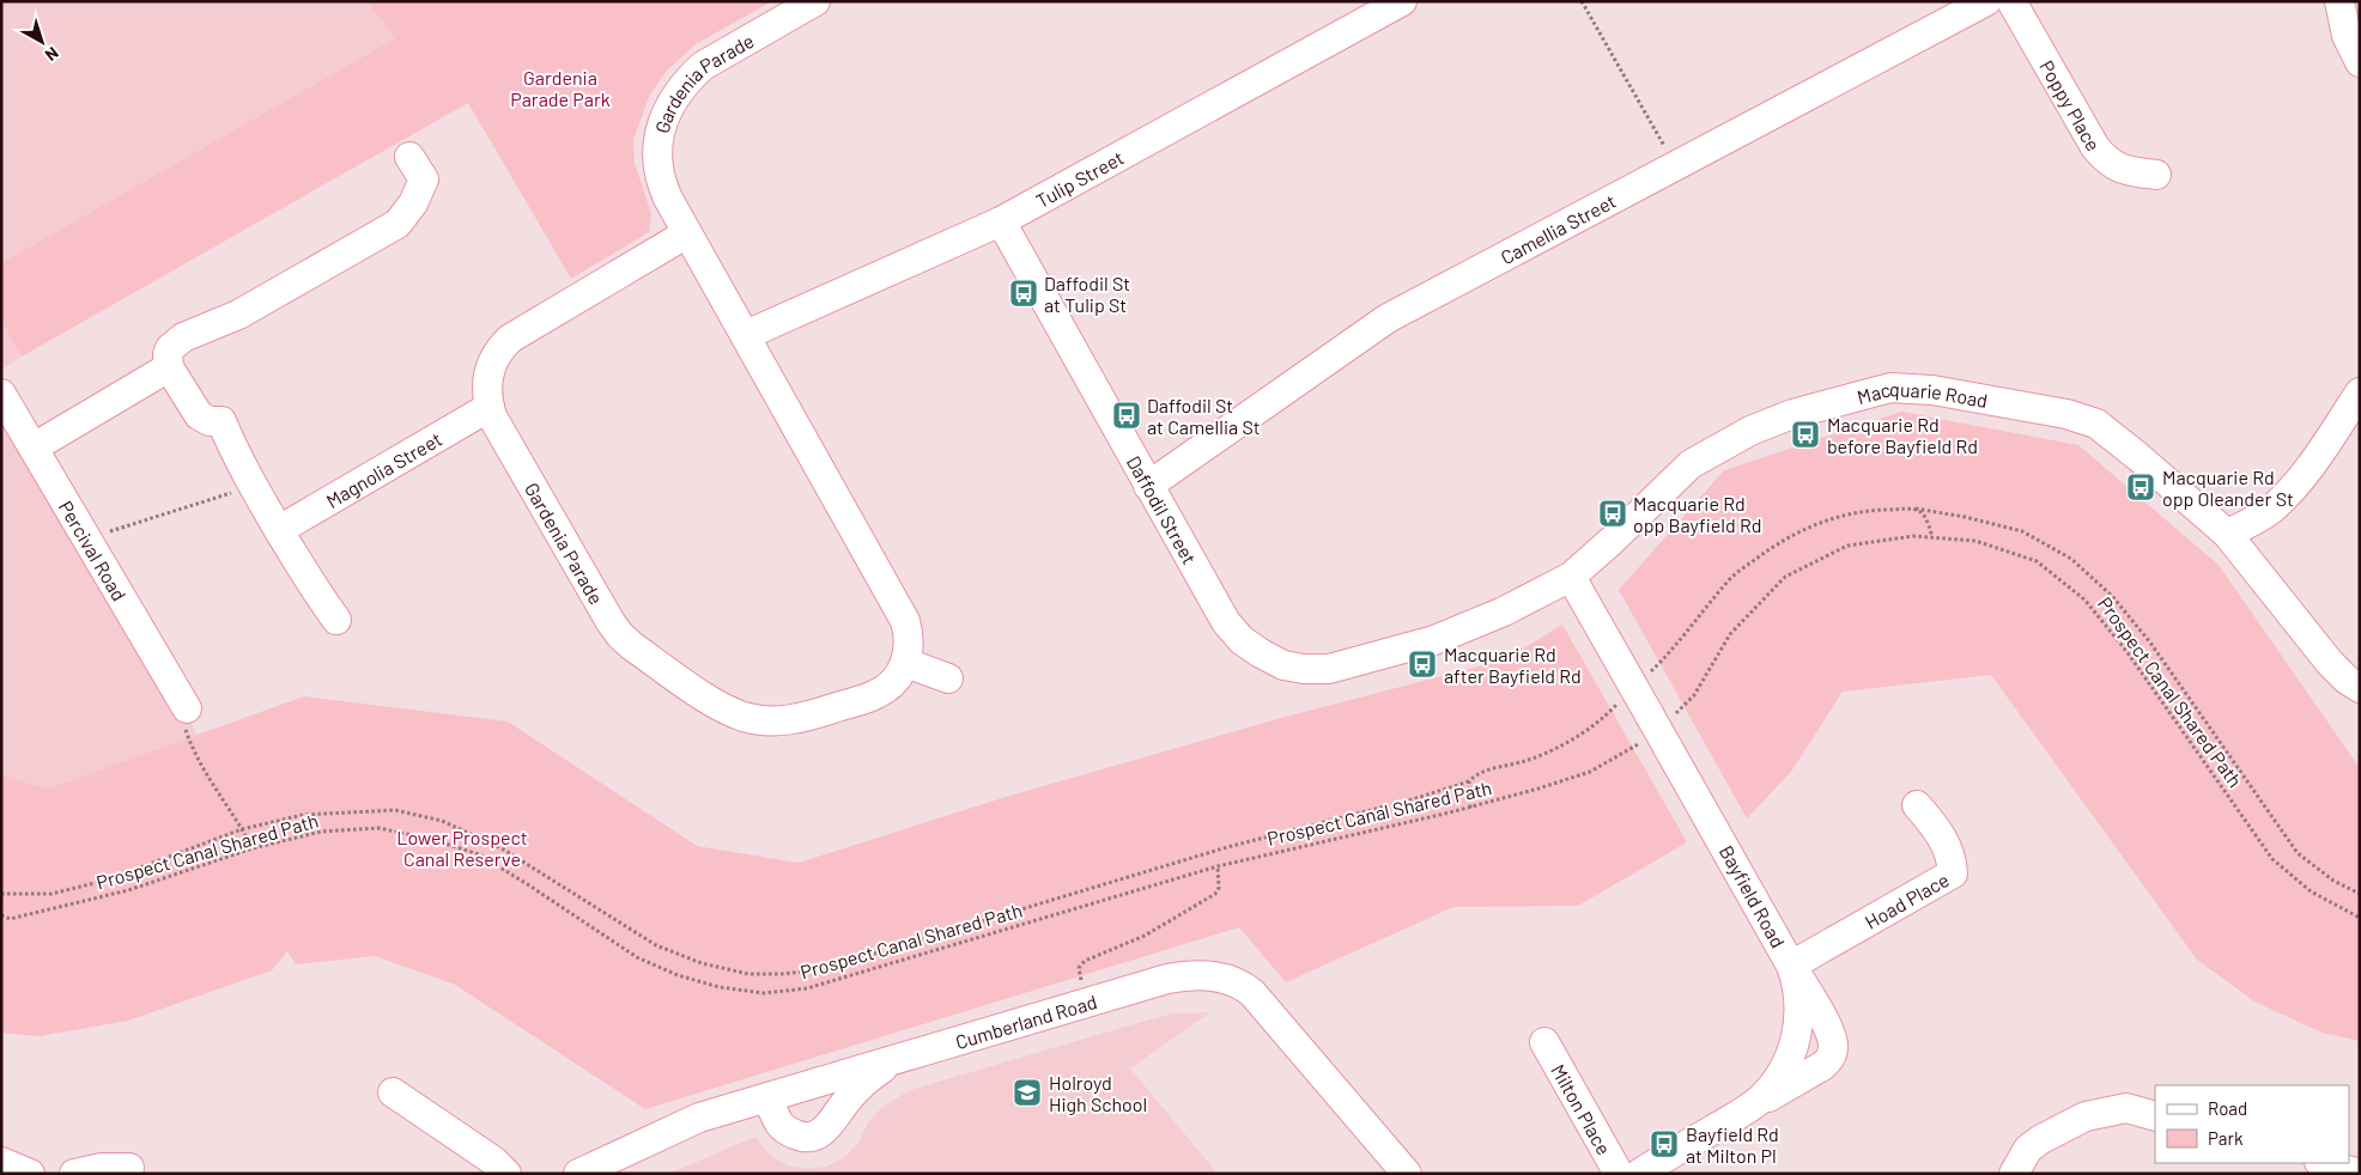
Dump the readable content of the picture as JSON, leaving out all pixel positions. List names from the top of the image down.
{
  "streets": {
    "street": [
      "Gardenia Parade",
      "Poppy Place",
      "Tulip Street",
      "Camellia Street",
      "Macquarie Road",
      "Magnolia Street",
      "Daffodil Street",
      "Percival Road",
      "Bayfield Road",
      "Hoad Place",
      "Cumberland Road",
      "Milton Place"
    ],
    "path": ["Prospect Canal Shared Path"]
  },
  "crossings": [
    ["Gardenia Parade", "Tulip Street"],
    ["Gardenia Parade", "Magnolia Street"],
    ["Tulip Street", "Daffodil Street"],
    ["Camellia Street", "Daffodil Street"],
    ["Macquarie Road", "Daffodil Street"],
    ["Macquarie Road", "Bayfield Road"],
    ["Prospect Canal Shared Path", "Bayfield Road"],
    ["Bayfield Road", "Hoad Place"]
  ],
  "parks": ["Gardenia Parade Park", "Lower Prospect Canal Reserve"],
  "places": {
    "bus stop": [
      "Daffodil St at Tulip St",
      "Daffodil St at Camellia St",
      "Macquarie Rd before Bayfield Rd",
      "Macquarie Rd opp Oleander St",
      "Macquarie Rd opp Bayfield Rd",
      "Macquarie Rd after Bayfield Rd",
      "Bayfield Rd at Milton Pl"
    ],
    "school or university": ["Holroyd High School"]
  },
  "legend": ["Road", "Park"],
  "north": "bottom right"
}
